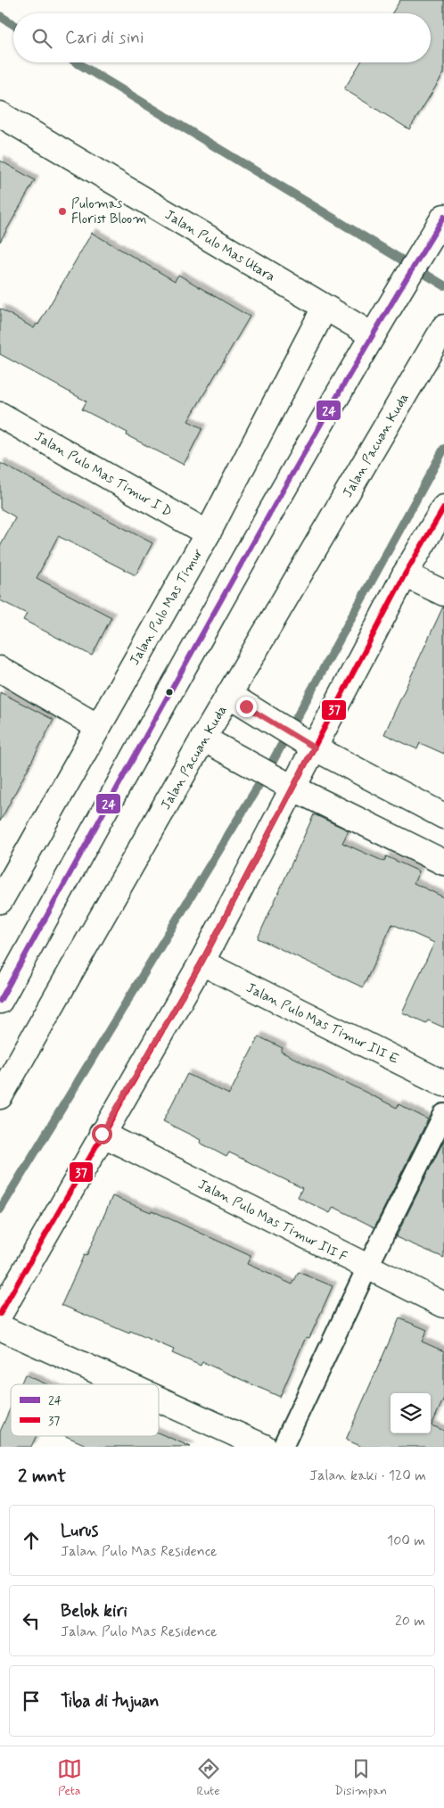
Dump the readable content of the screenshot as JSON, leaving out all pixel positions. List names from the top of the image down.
{
  "streets": {
    "street": [
      "Jalan Pulo Mas Utara",
      "Jalan Pacuan Kuda",
      "Jalan Pulo Mas Timur I D",
      "Jalan Pulo Mas Timur",
      "Jalan Pulo Mas Timur III E",
      "Jalan Pulo Mas Timur III F"
    ]
  },
  "crossings": [
    ["Jalan Pulo Mas Utara", "Jalan Pulo Mas Timur"],
    ["Jalan Pulo Mas Timur I D", "Jalan Pulo Mas Timur"]
  ],
  "places": ["Pulomas Florist Bloom"],
  "lines": ["transit line 24", "transit line 37"],
  "legend": ["24", "37"],
  "page": {
    "search": "Cari di sini",
    "heading": ["2 mnt", "Jalan kaki · 120 m"],
    "list": [
      ["Lurus", "Jalan Pulo Mas Residence", "100 m"],
      ["Belok kiri", "Jalan Pulo Mas Residence", "20 m"],
      "Tiba di tujuan"
    ],
    "nav": ["Peta", "Rute", "Disimpan"]
  }
}
